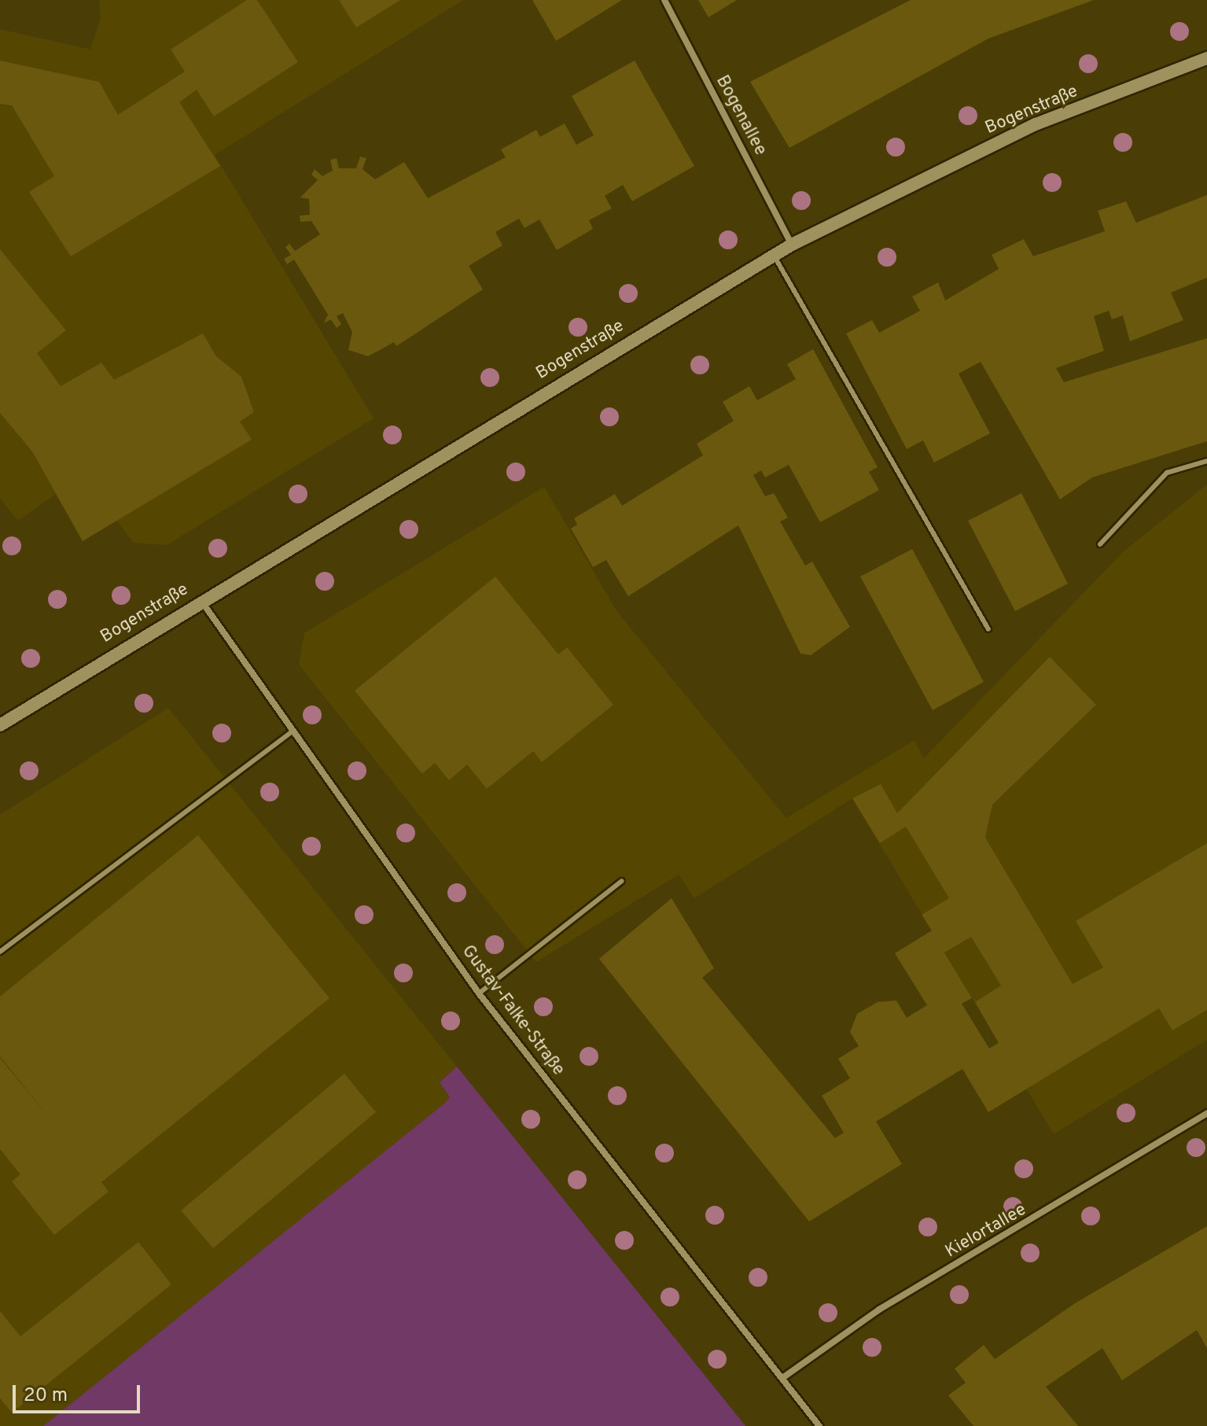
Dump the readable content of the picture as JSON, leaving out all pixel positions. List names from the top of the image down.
{
  "streets": {
    "street": [
      "Bogenstraße",
      "Bogenallee",
      "Gustav-Falke-Straße",
      "Kielortallee"
    ]
  },
  "crossings": [
    ["Bogenstraße", "Bogenallee"],
    ["Bogenstraße", "Gustav-Falke-Straße"],
    ["Gustav-Falke-Straße", "Kielortallee"]
  ],
  "scale_bar": "20 m"
}
